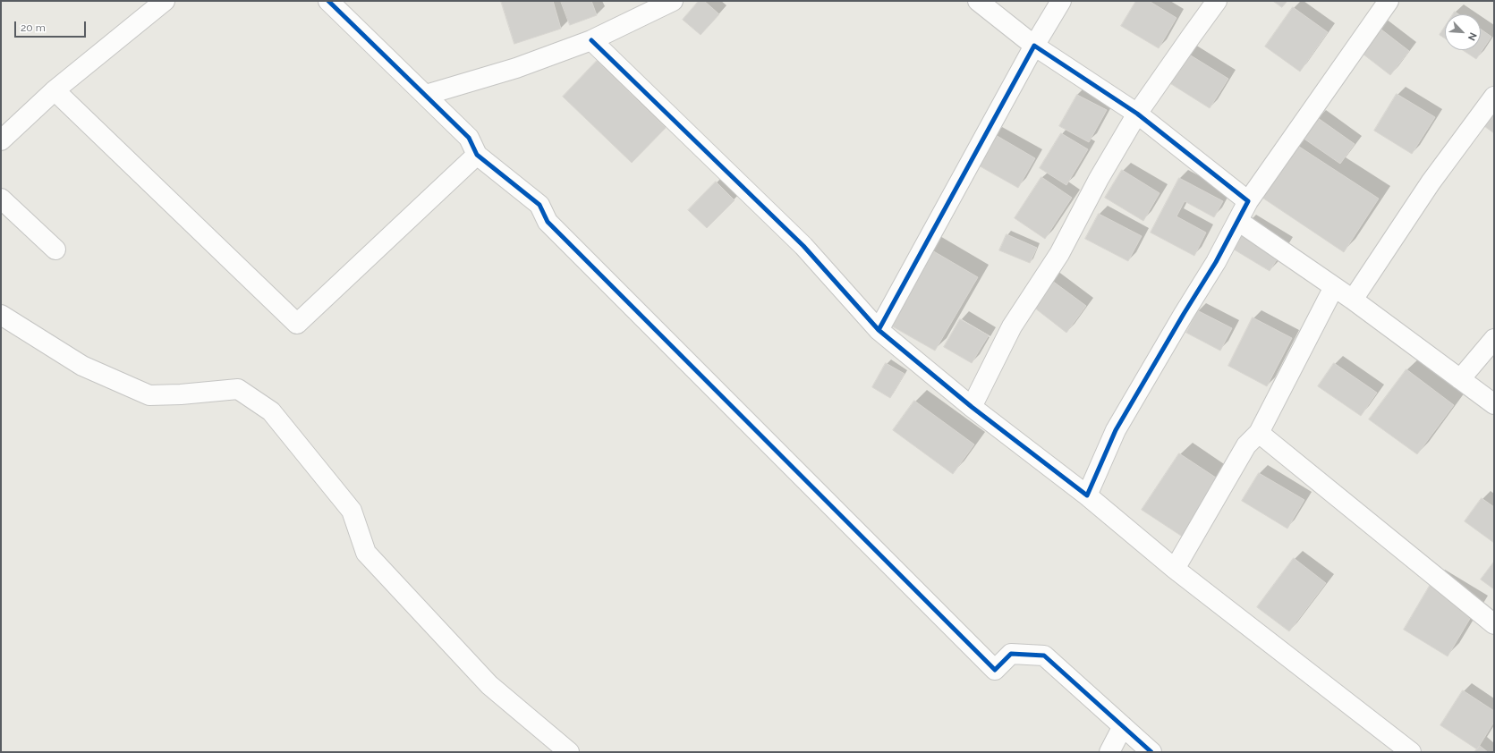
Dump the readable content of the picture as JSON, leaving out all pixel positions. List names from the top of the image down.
{
  "scale_bar": "20 m",
  "north": "bottom right"
}
